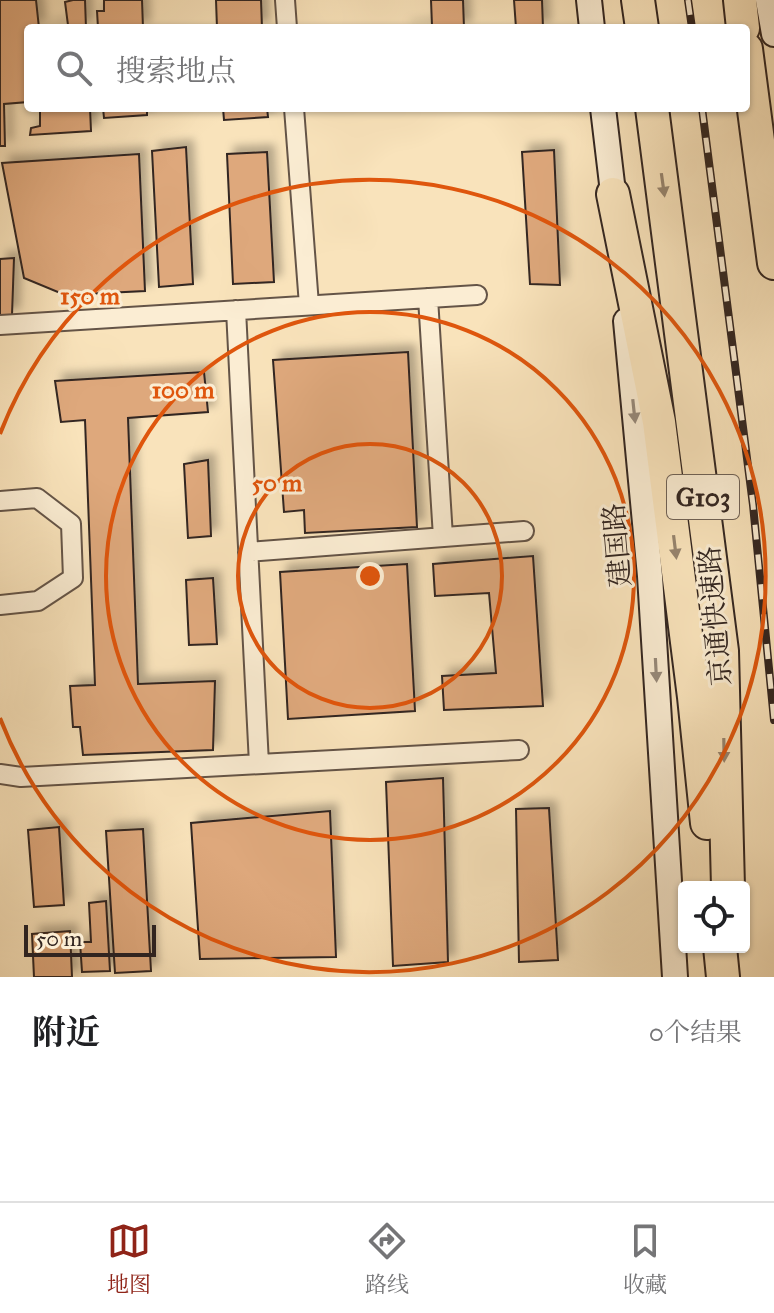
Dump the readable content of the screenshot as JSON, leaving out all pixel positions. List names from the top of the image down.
{
  "streets": {
    "highway": ["G103", "京通快速路"],
    "main road": ["建国路"]
  },
  "one_way": ["建国路"],
  "scale_bar": "50 m",
  "page": {
    "search": "搜索地点",
    "scale": "50 m",
    "heading": ["附近", "0个结果"],
    "nav": ["地图", "路线", "收藏"]
  },
  "rings": ["150 m", "100 m", "50 m"]
}
